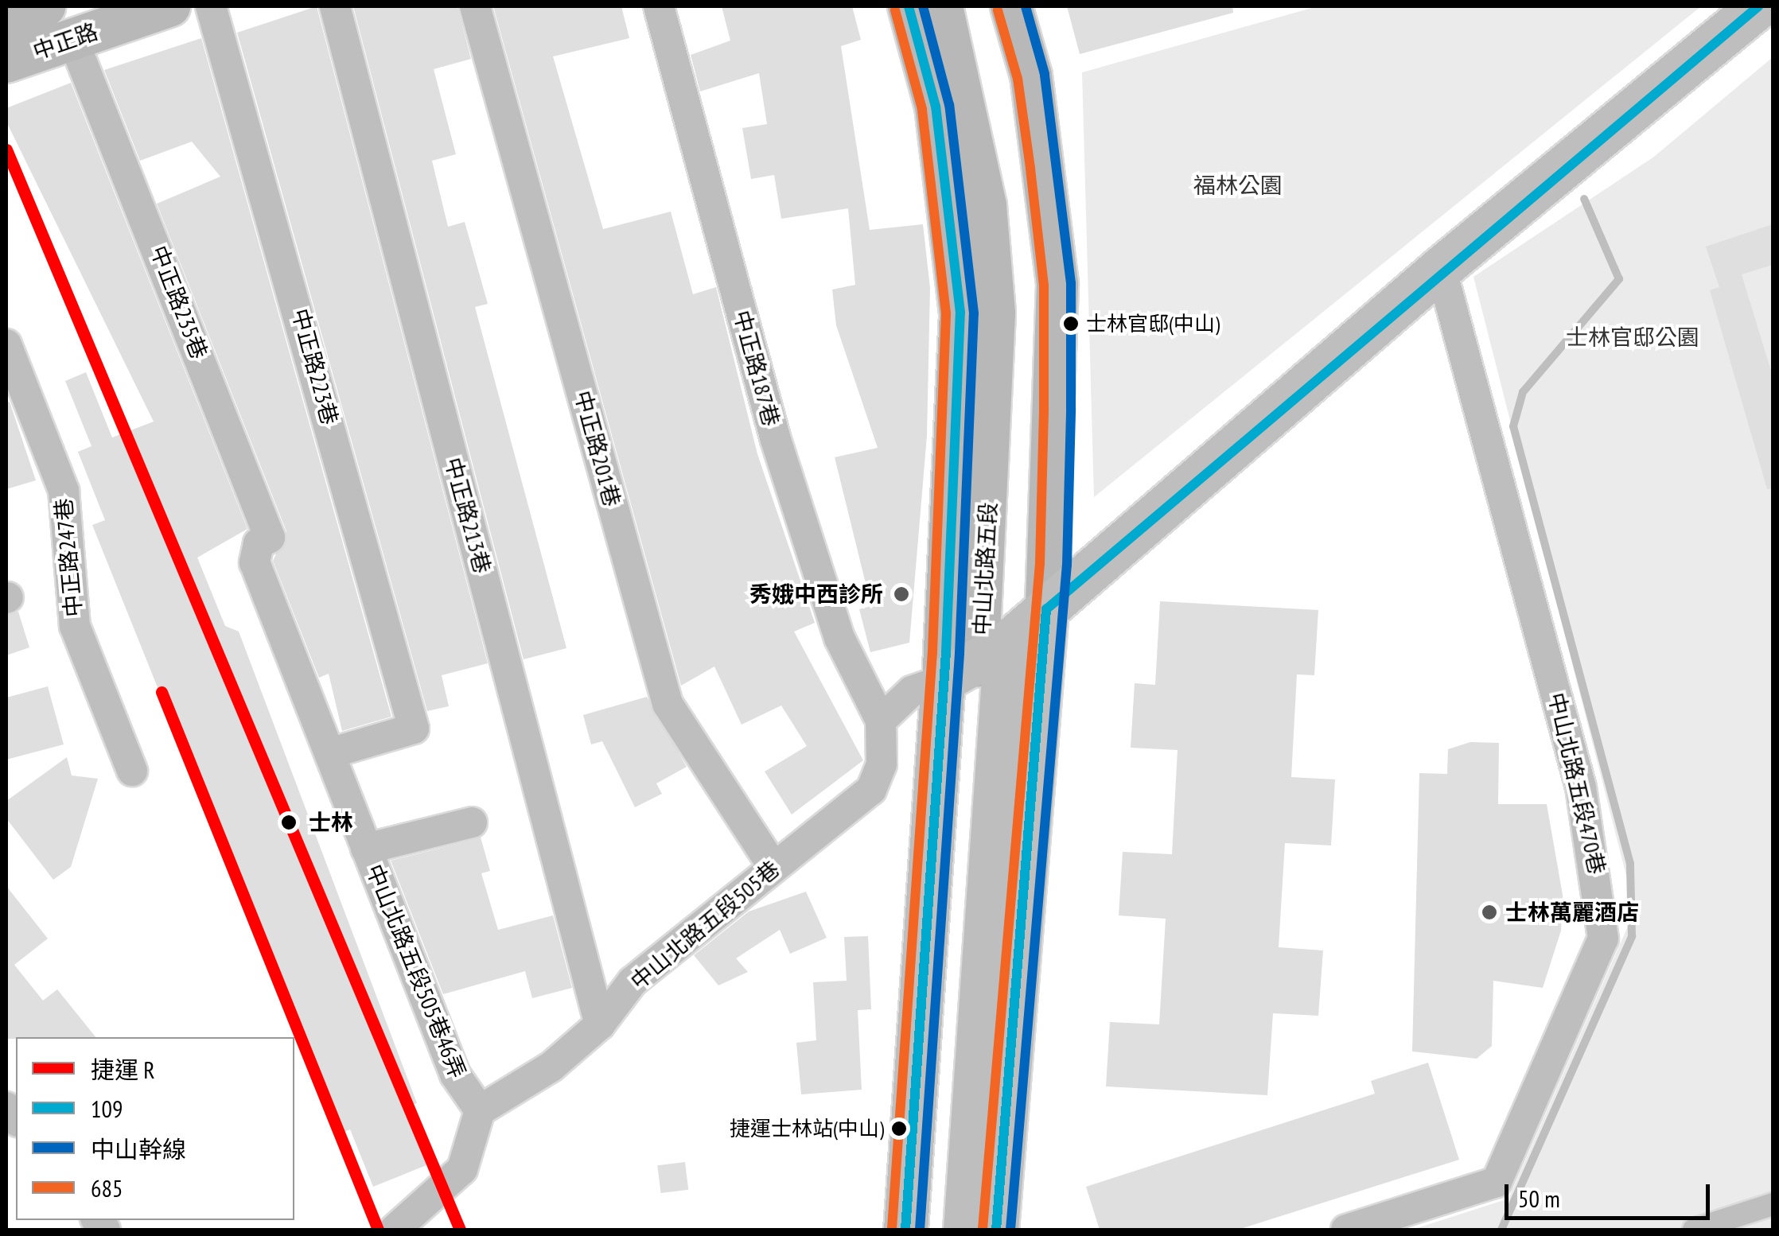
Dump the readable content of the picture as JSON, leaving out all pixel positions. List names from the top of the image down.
{
  "streets": {
    "main road": ["中正路", "中山北路五段"],
    "street": [
      "中正路235巷",
      "中正路223巷",
      "中正路187巷",
      "中正路201巷",
      "中正路213巷",
      "中正路247巷",
      "中山北路五段470巷",
      "中山北路五段505巷",
      "中山北路五段505巷46弄"
    ]
  },
  "crossings": [
    ["中正路", "中正路235巷"],
    ["中正路235巷", "中山北路五段505巷46弄"],
    ["中正路223巷", "中山北路五段505巷46弄"],
    ["中正路187巷", "中山北路五段505巷"],
    ["中正路201巷", "中山北路五段505巷"],
    ["中正路213巷", "中山北路五段505巷"],
    ["中山北路五段505巷", "中山北路五段505巷46弄"]
  ],
  "parks": ["福林公園", "士林官邸公園"],
  "places": [
    "士林官邸(中山)",
    "秀娥中西診所",
    "士林",
    "士林萬麗酒店",
    "捷運士林站(中山)"
  ],
  "lines": [
    "transit line 109",
    "transit line 中山幹線",
    "transit line 685",
    "metro line R"
  ],
  "legend": [
    "捷運 R",
    "109",
    "中山幹線",
    "685"
  ],
  "scale_bar": "50 m"
}
